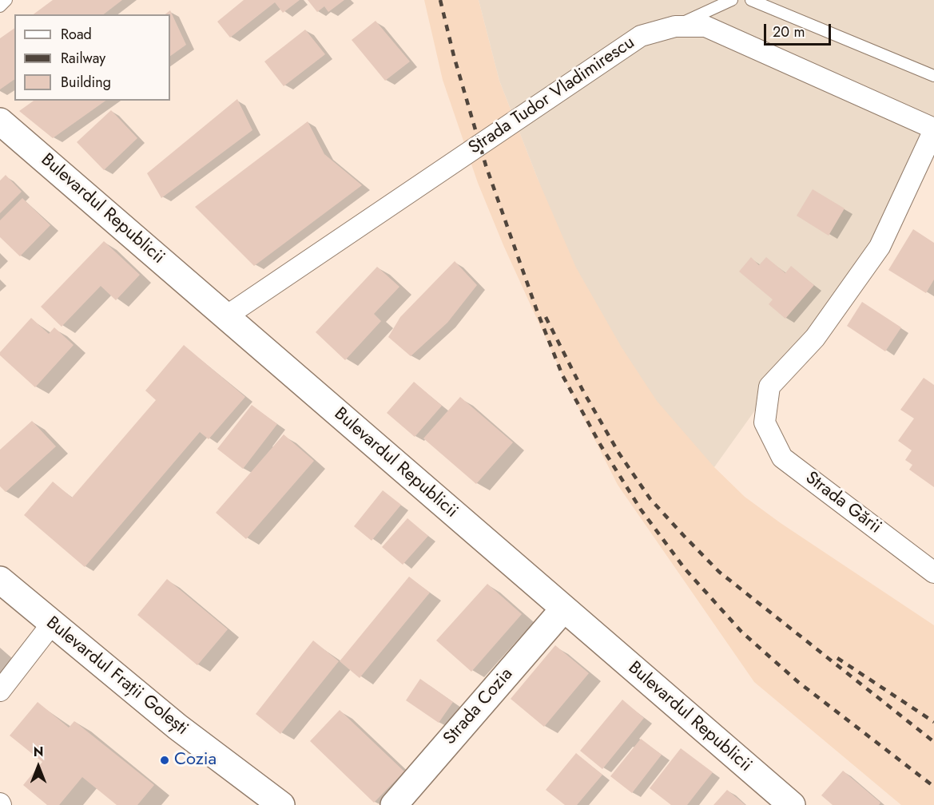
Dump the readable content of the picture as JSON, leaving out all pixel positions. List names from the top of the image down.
{
  "streets": {
    "main road": ["Bulevardul Republicii", "Bulevardul Frații Golești", "Strada Cozia"],
    "street": ["Strada Tudor Vladimirescu", "Strada Gării"]
  },
  "crossings": [
    ["Strada Tudor Vladimirescu", "Bulevardul Republicii"],
    ["Strada Tudor Vladimirescu", "Strada Gării"],
    ["Bulevardul Republicii", "Strada Cozia"]
  ],
  "places": ["Cozia"],
  "legend": ["Road", "Railway", "Building"],
  "scale_bar": "20 m",
  "north": "top"
}
